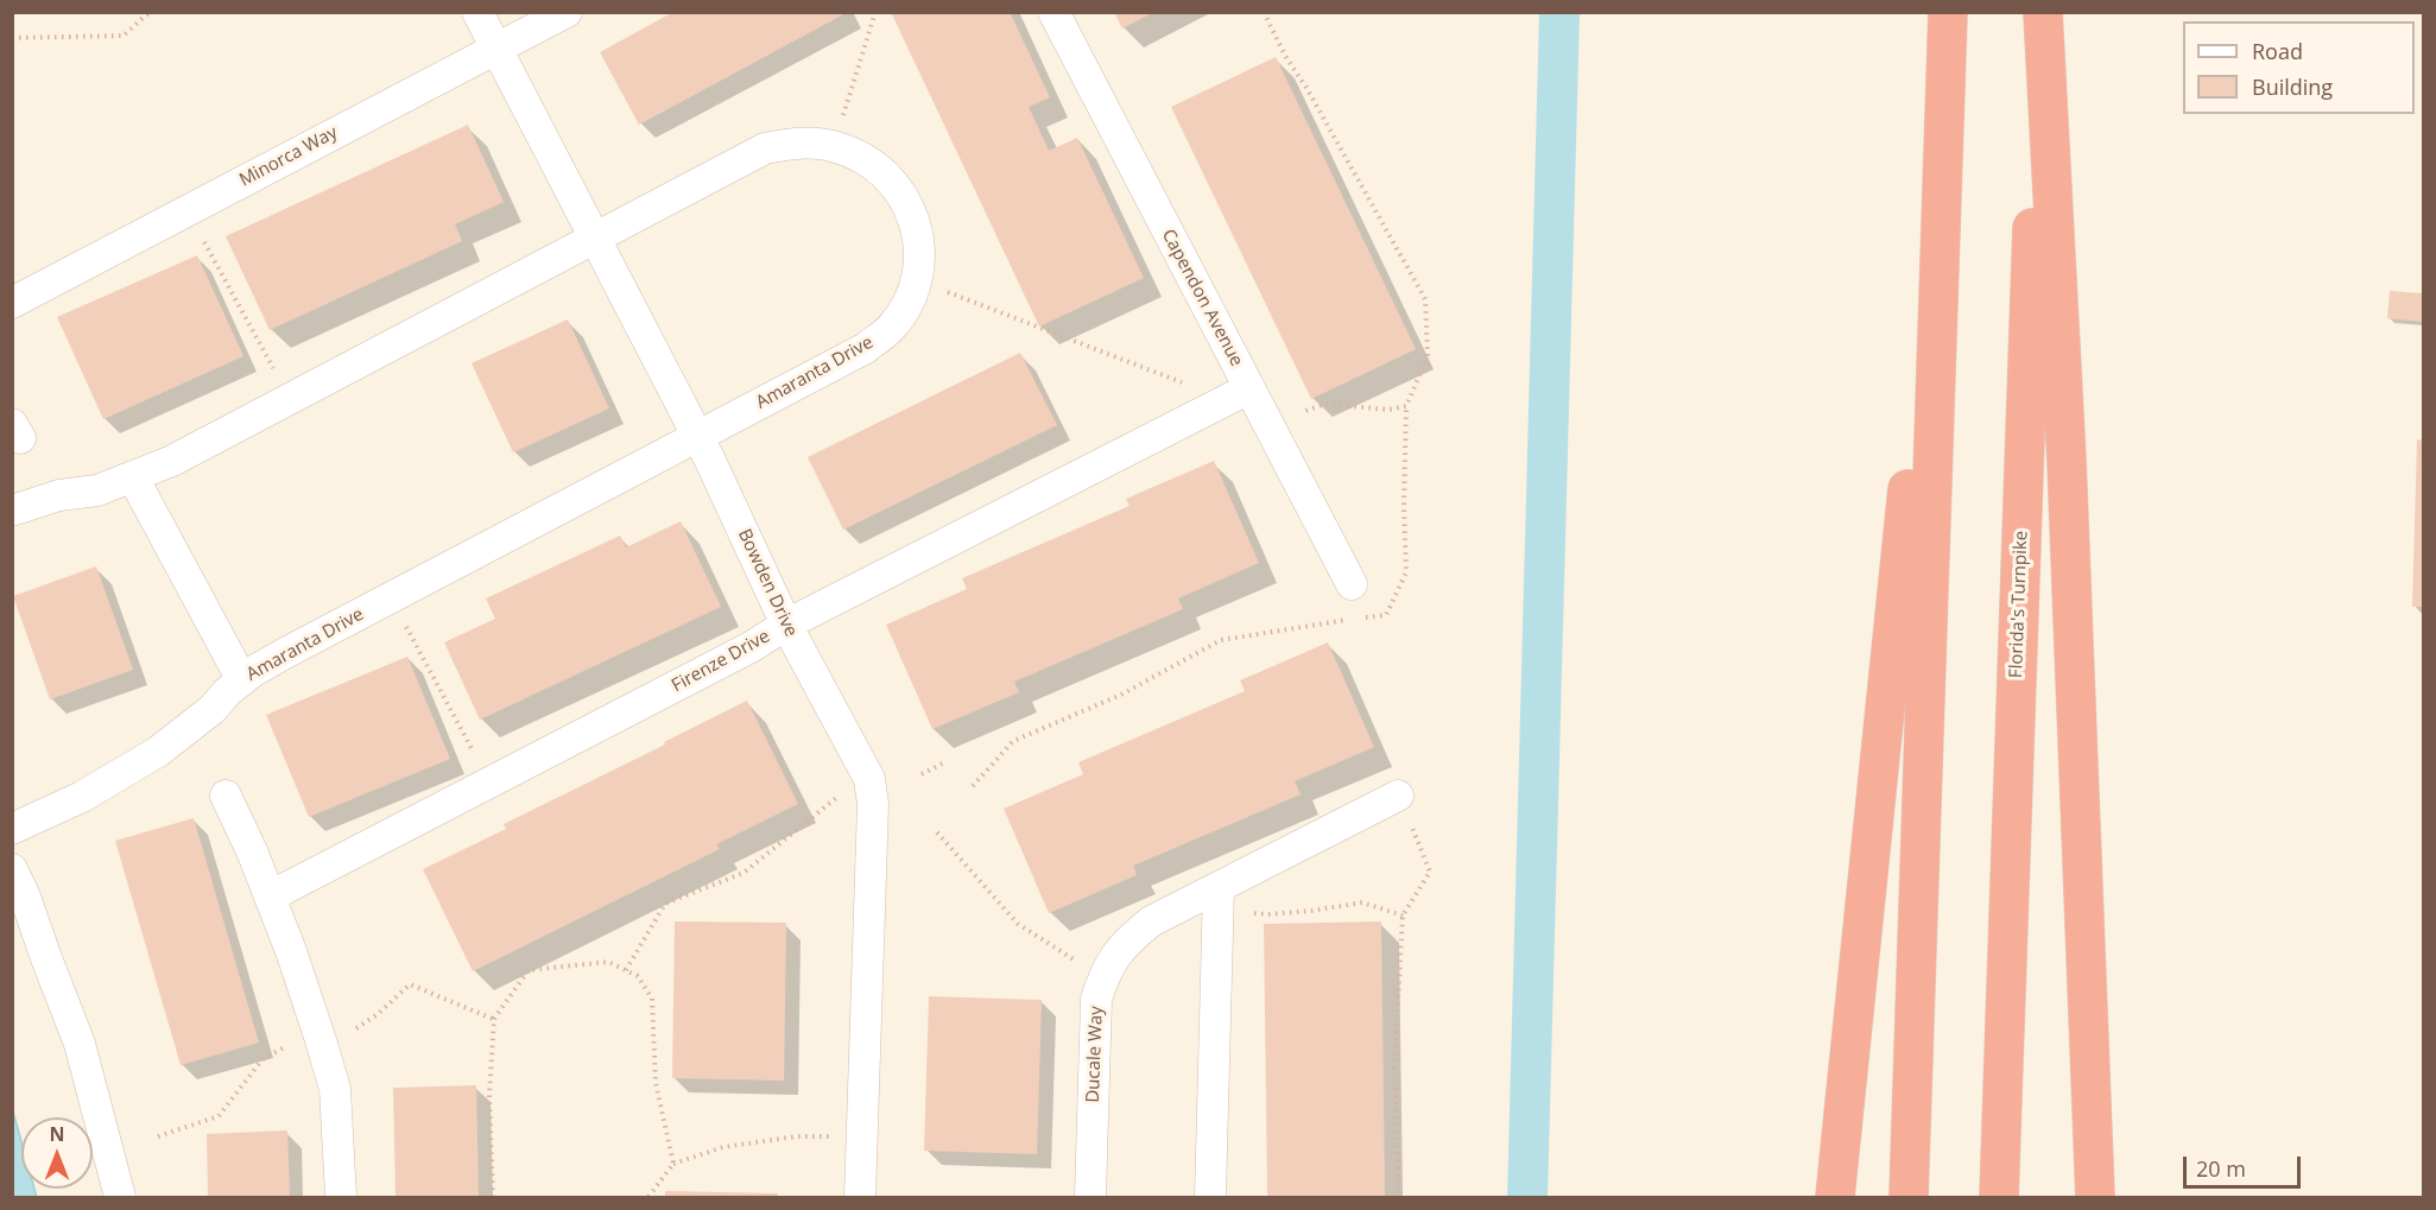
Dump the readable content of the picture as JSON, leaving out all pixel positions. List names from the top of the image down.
{
  "streets": {
    "highway": ["Florida's Turnpike"],
    "street": [
      "Minorca Way",
      "Capendon Avenue",
      "Amaranta Drive",
      "Bowden Drive",
      "Firenze Drive",
      "Ducale Way"
    ]
  },
  "crossings": [
    ["Minorca Way", "Bowden Drive"],
    ["Capendon Avenue", "Firenze Drive"],
    ["Amaranta Drive", "Bowden Drive"],
    ["Bowden Drive", "Firenze Drive"]
  ],
  "legend": ["Road", "Building"],
  "scale_bar": "20 m",
  "north": "top"
}
